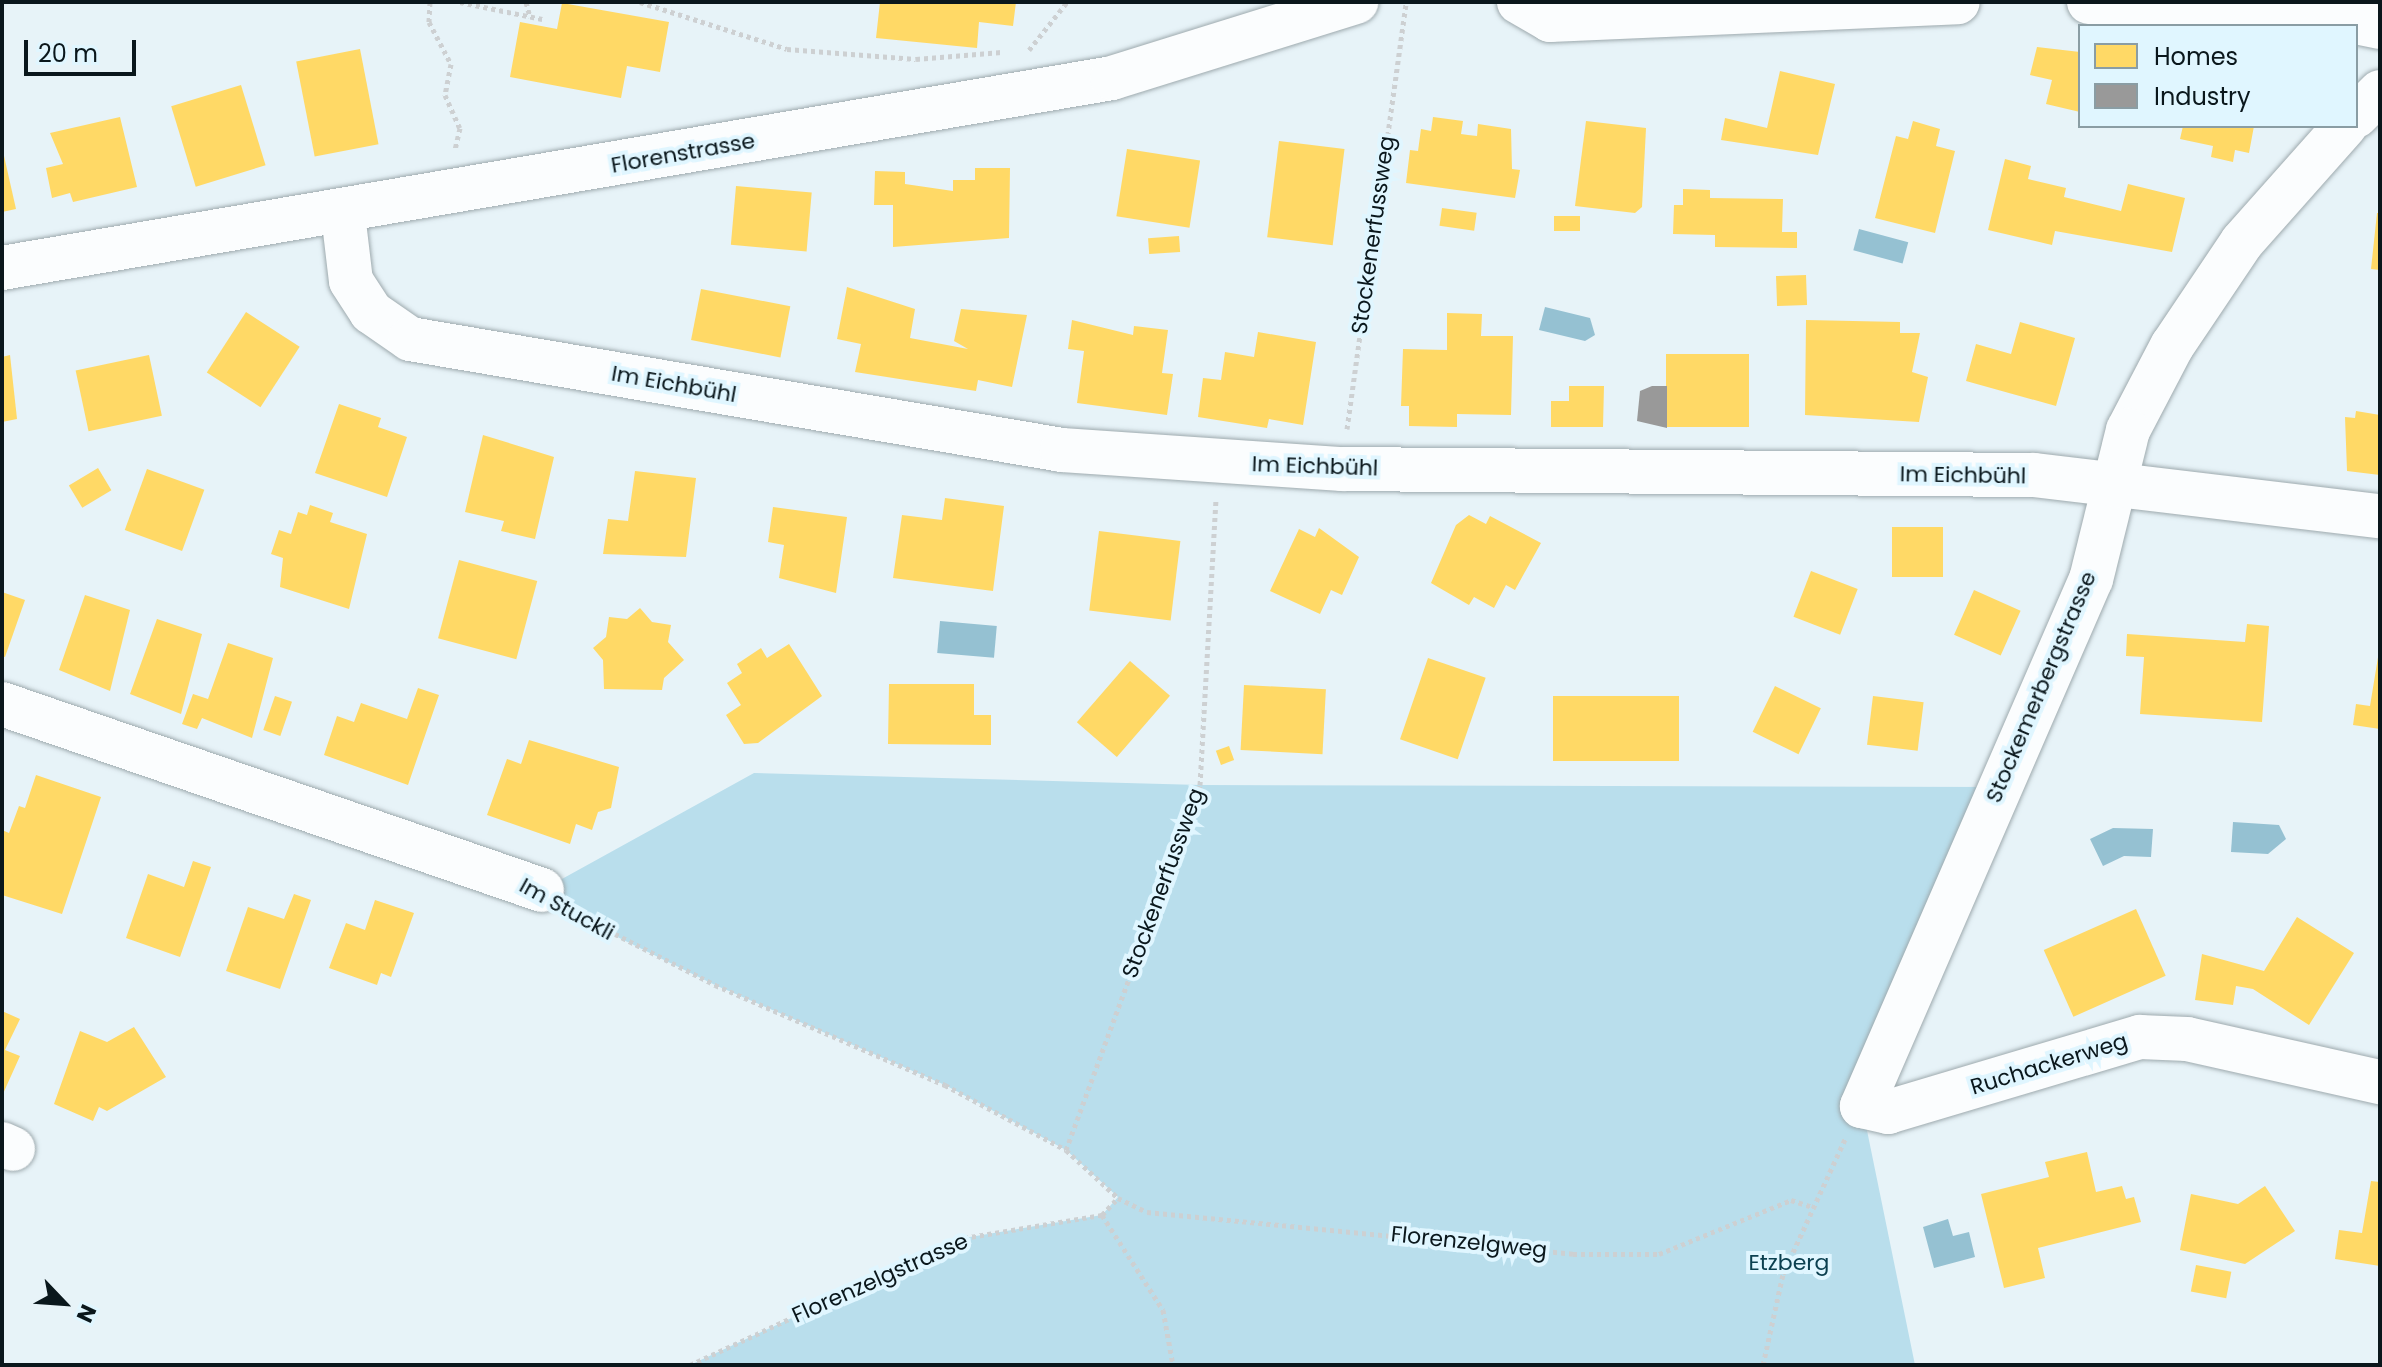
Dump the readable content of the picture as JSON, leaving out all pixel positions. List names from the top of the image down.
{
  "streets": {
    "street": [
      "Florenstrasse",
      "Im Eichbühl",
      "Stockemerbergstrasse",
      "Im Stuckli",
      "Ruchackerweg"
    ],
    "path": ["Stockenerfussweg", "Florenzelgweg", "Florenzelgstrasse"]
  },
  "crossings": [
    ["Florenstrasse", "Im Eichbühl"],
    ["Stockenerfussweg", "Im Eichbühl"],
    ["Stockenerfussweg", "Im Stuckli"],
    ["Im Eichbühl", "Stockemerbergstrasse"],
    ["Stockemerbergstrasse", "Ruchackerweg"],
    ["Im Stuckli", "Florenzelgweg"]
  ],
  "parks": ["Etzberg"],
  "legend": ["Homes", "Industry"],
  "scale_bar": "20 m",
  "north": "bottom right"
}
